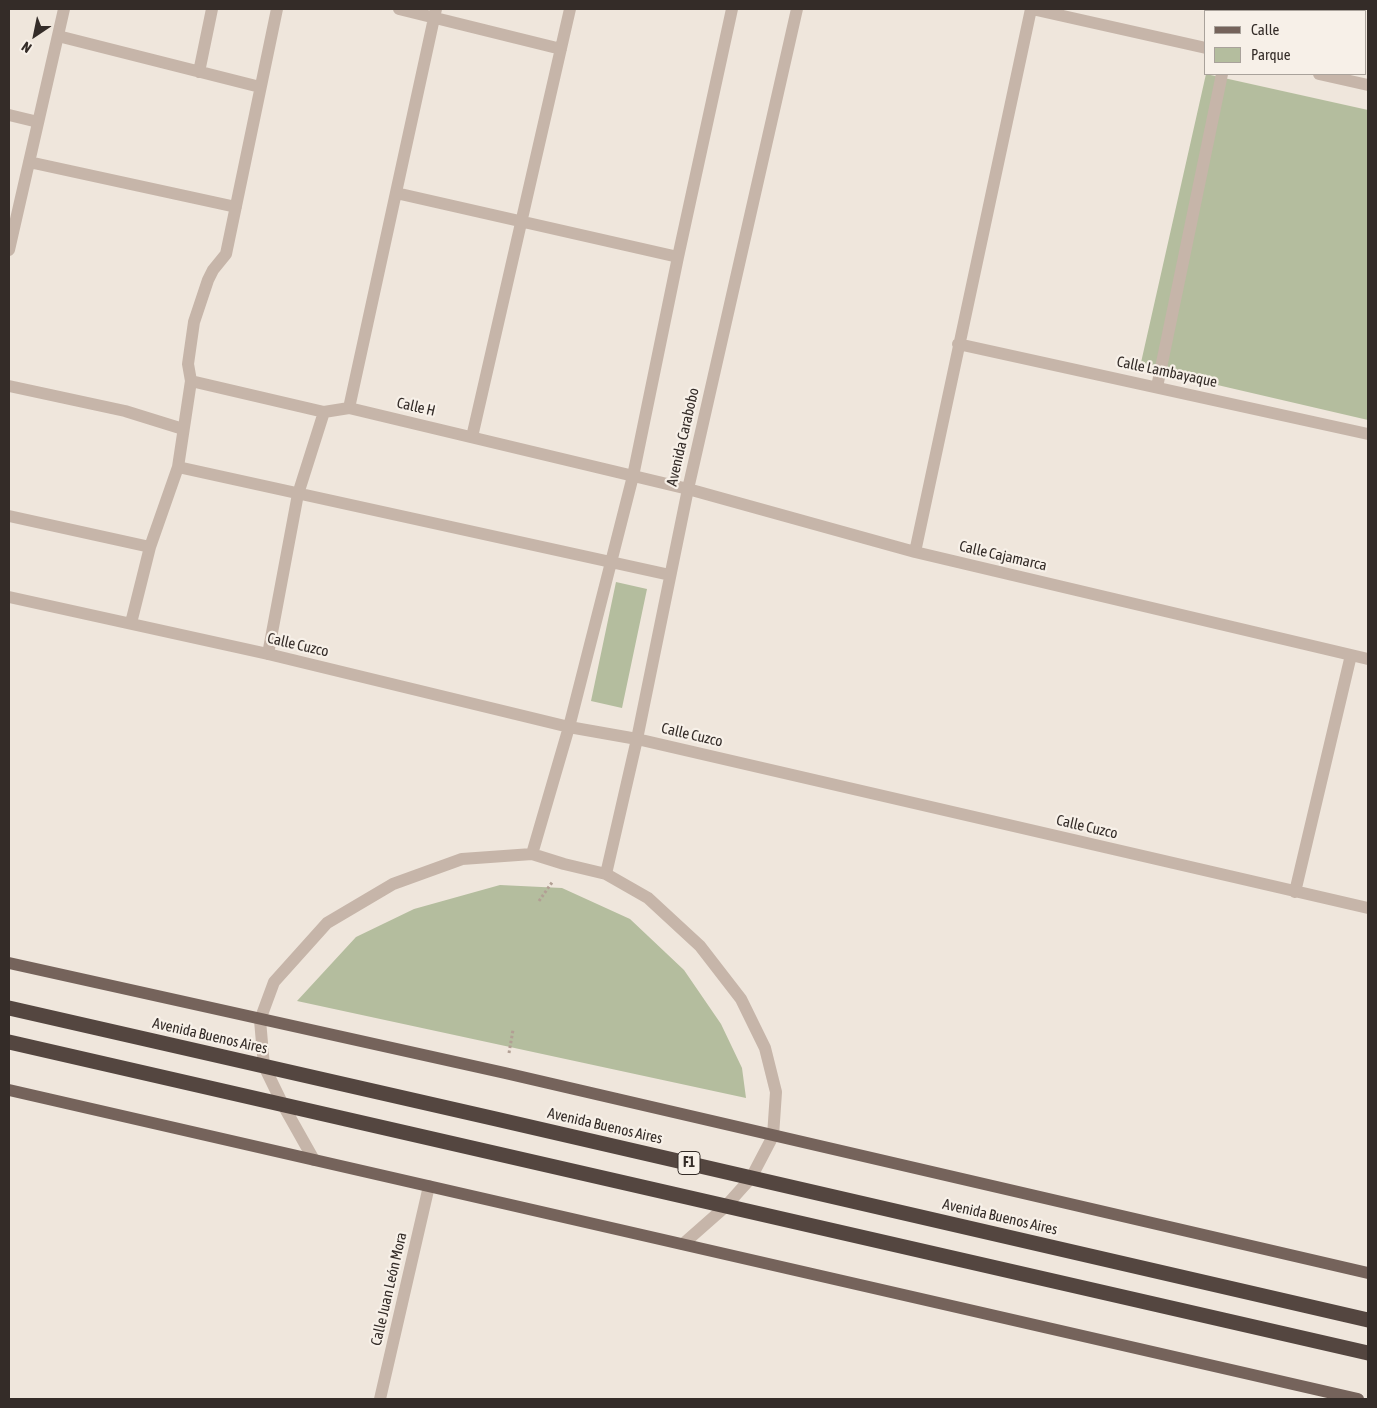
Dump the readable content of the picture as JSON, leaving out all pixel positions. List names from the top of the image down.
{
  "streets": {
    "highway": ["Avenida Buenos Aires", "F1"],
    "street": [
      "Calle Lambayaque",
      "Calle H",
      "Avenida Carabobo",
      "Calle Cajamarca",
      "Calle Cuzco",
      "Calle Juan León Mora"
    ]
  },
  "crossings": [
    ["Calle H", "Calle Cajamarca"],
    ["Avenida Carabobo", "Calle Cajamarca"],
    ["Avenida Carabobo", "Calle Cuzco"]
  ],
  "legend": ["Calle", "Parque"],
  "north": "bottom left"
}
